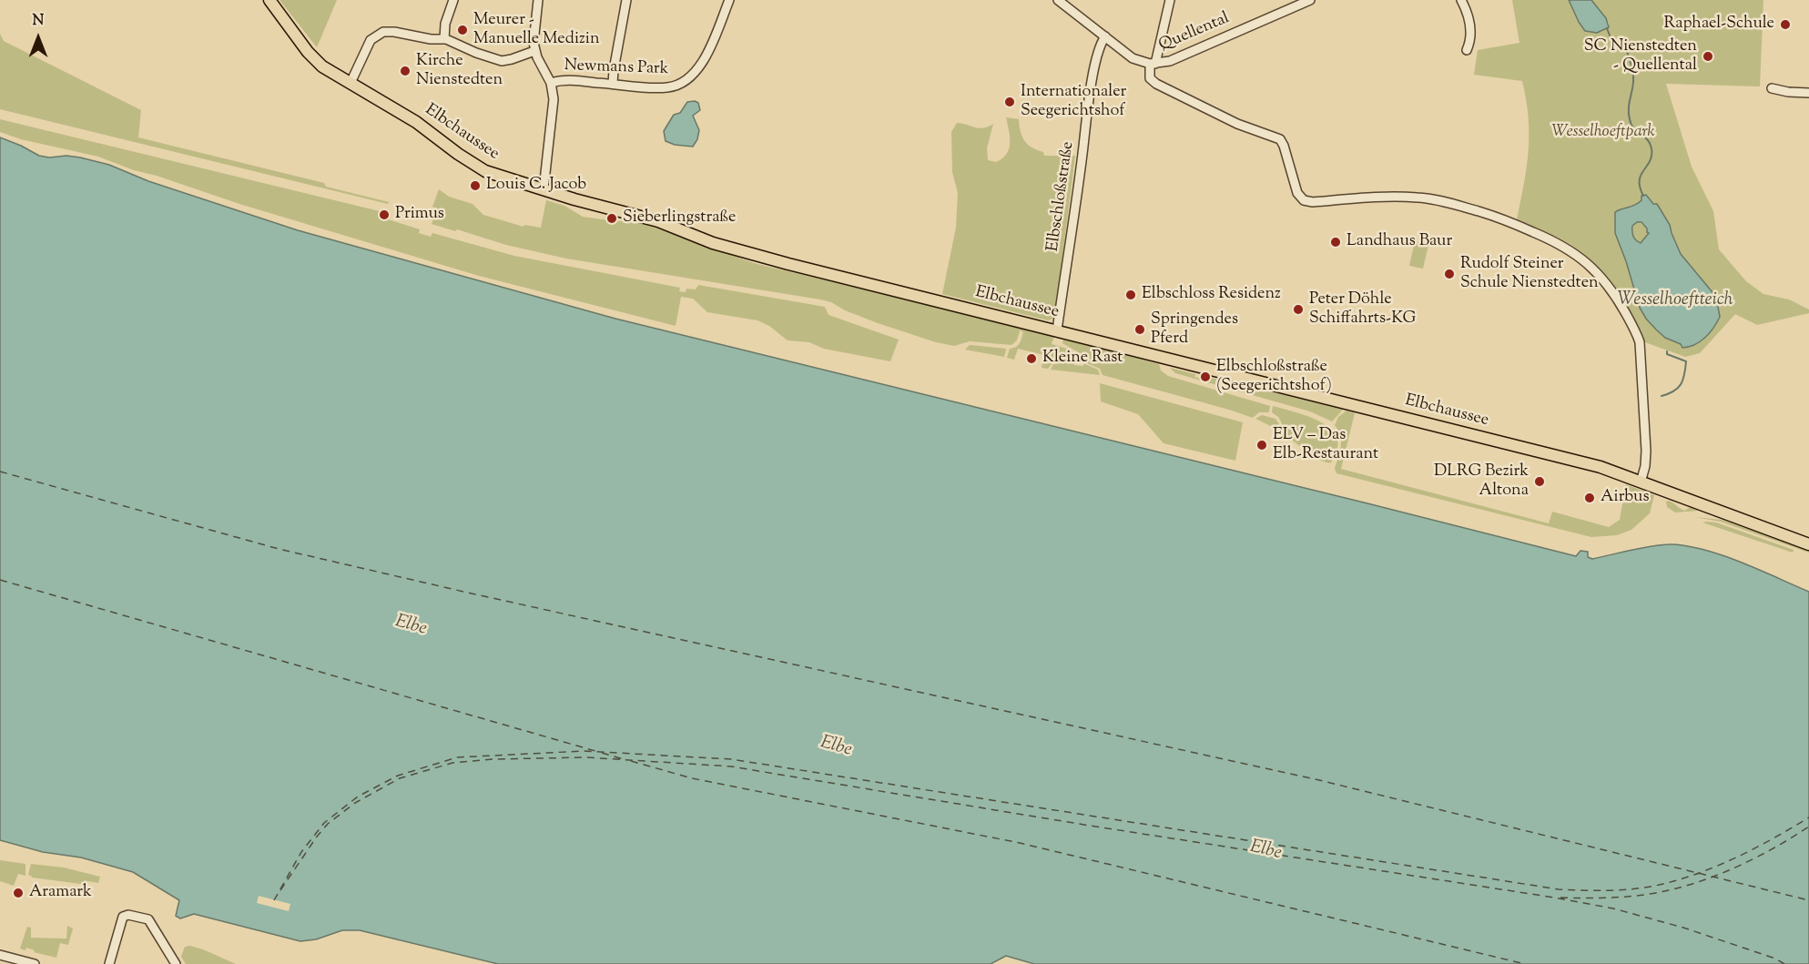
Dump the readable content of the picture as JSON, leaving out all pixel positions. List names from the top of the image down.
{
  "streets": {
    "main road": ["Elbchaussee"],
    "street": ["Quellental", "Newmans Park", "Elbschloßstraße"]
  },
  "crossings": [
    ["Elbchaussee", "Elbschloßstraße"]
  ],
  "water": ["Wesselhoeftteich", "Elbe"],
  "parks": ["Wesselhoeftpark"],
  "places": [
    "Raphael-Schule",
    "Meurer - Manuelle Medizin",
    "SC Nienstedten - Quellental",
    "Kirche Nienstedten",
    "Internationaler Seegerichtshof",
    "Louis C. Jacob",
    "Primus",
    "Sieberlingstraße",
    "Landhaus Baur",
    "Rudolf Steiner Schule Nienstedten",
    "Elbschloss Residenz",
    "Peter Döhle Schiffahrts-KG",
    "Springendes Pferd",
    "Kleine Rast",
    "Elbschloßstraße (Seegerichtshof)",
    "ELV – Das Elb-Restaurant",
    "DLRG Bezirk Altona",
    "Airbus",
    "Aramark"
  ],
  "north": "top"
}
